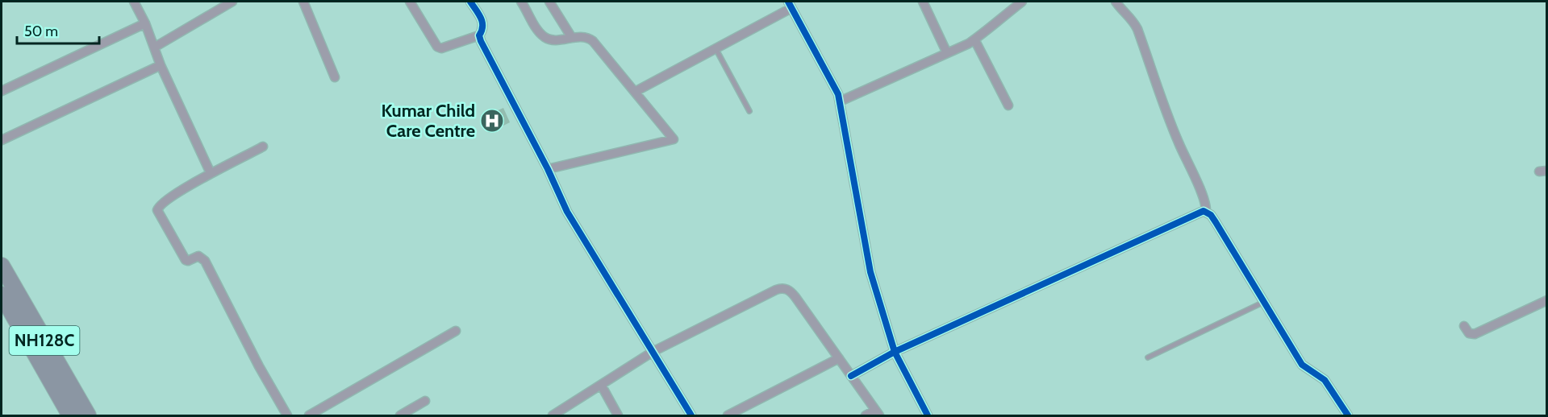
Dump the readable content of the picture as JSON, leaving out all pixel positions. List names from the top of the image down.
{
  "streets": {
    "highway": ["NH128C"]
  },
  "places": {
    "hospital": ["Kumar Child Care Centre"]
  },
  "scale_bar": "50 m"
}
